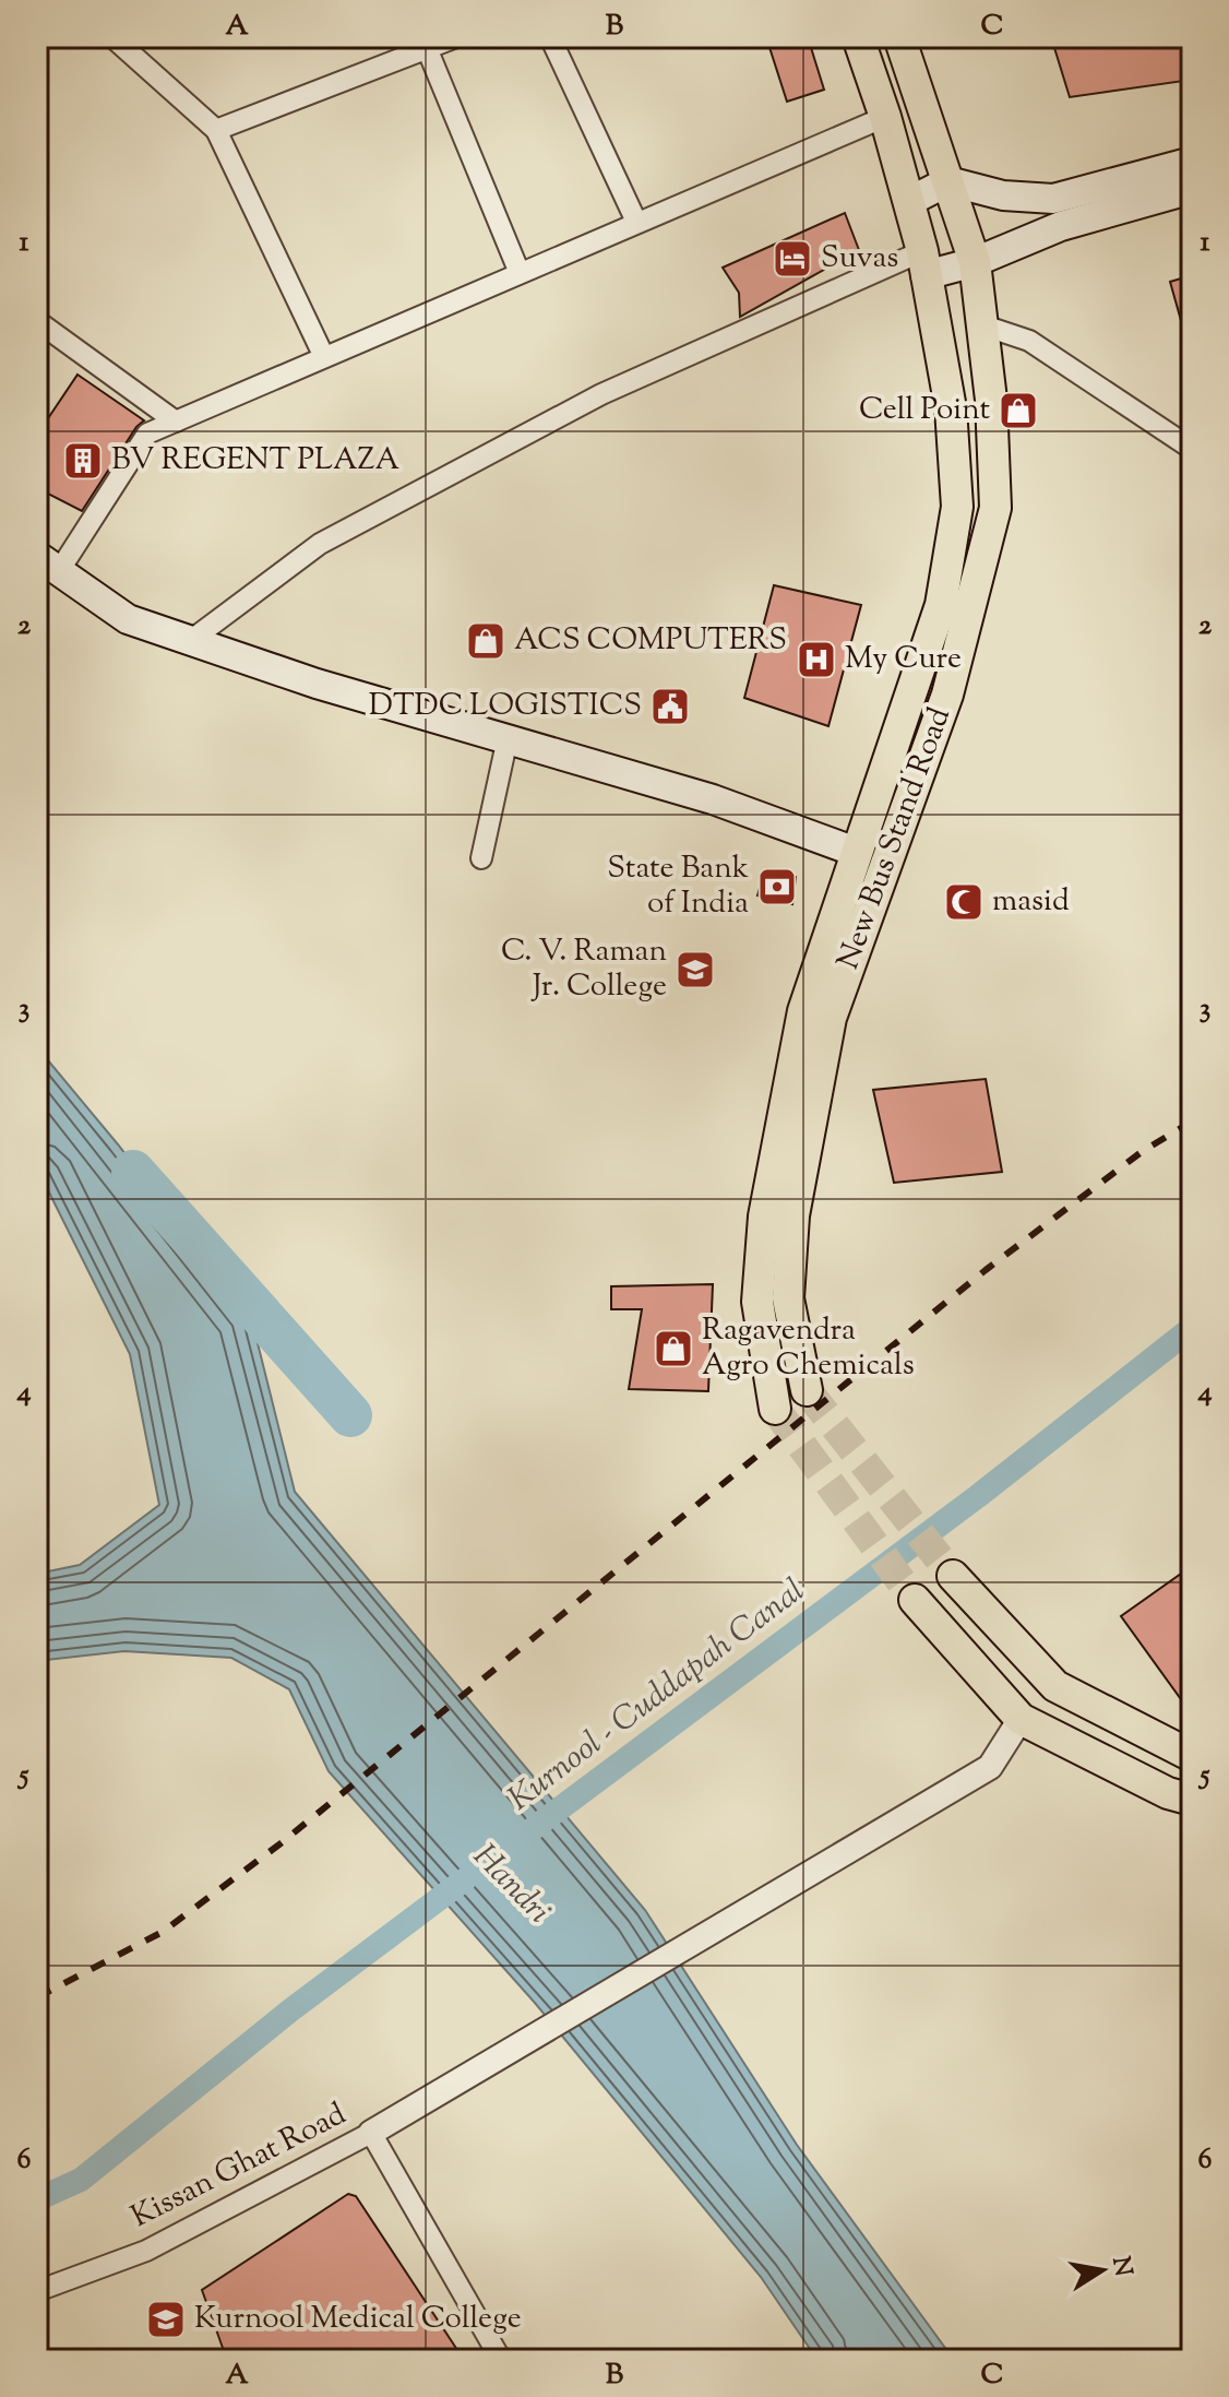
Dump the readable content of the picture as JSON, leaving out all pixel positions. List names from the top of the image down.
{
  "streets": {
    "main road": ["New Bus Stand Road"],
    "street": ["Kissan Ghat Road"]
  },
  "water": ["Kurnool - Cuddapah Canal", "Handri"],
  "places": {
    "hotel": ["Suvas"],
    "shop": ["Cell Point", "ACS COMPUTERS", "Ragavendra Agro Chemicals"],
    "building": ["BV REGENT PLAZA"],
    "hospital": ["My Cure"],
    "public building": ["DTDC LOGISTICS"],
    "bank": ["State Bank of India"],
    "mosque": ["masid"],
    "school or university": ["C. V. Raman Jr. College", "Kurnool Medical College"]
  },
  "north": "right",
  "grid": {
    "columns": ["A", "B", "C"],
    "rows": [
      "1",
      "2",
      "3",
      "4",
      "5",
      "6"
    ]
  }
}
